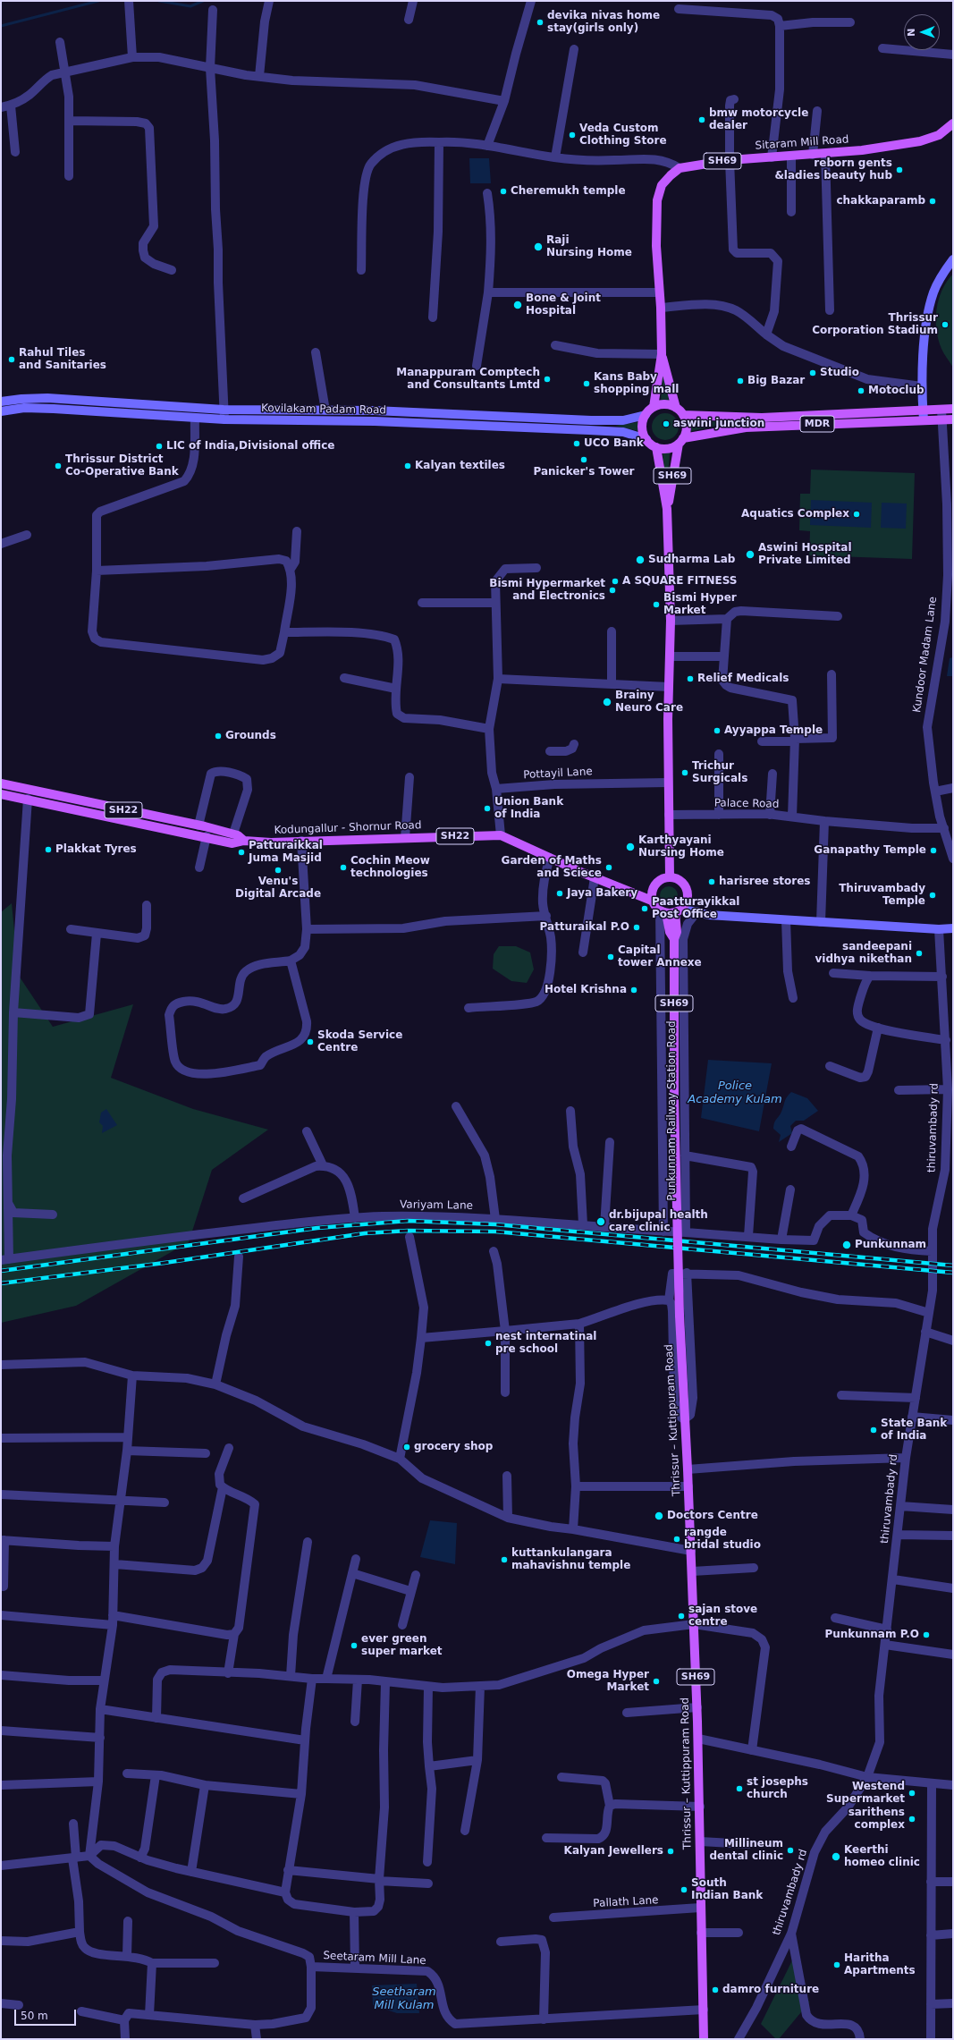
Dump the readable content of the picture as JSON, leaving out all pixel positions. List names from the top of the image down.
{
  "streets": {
    "main road": [
      "Sitaram Mill Road",
      "SH69",
      "Kovilakam Padam Road",
      "MDR",
      "SH22",
      "Kodungallur - Shornur Road",
      "Thrissur – Kuttippuram Road"
    ],
    "street": [
      "Kundoor Madam Lane",
      "Pottayil Lane",
      "Palace Road",
      "Punkunnam Railway Station Road",
      "thiruvambady rd",
      "Variyam Lane",
      "Pallath Lane",
      "Seetaram Mill Lane"
    ]
  },
  "crossings": [
    ["SH69", "Kovilakam Padam Road"],
    ["SH69", "MDR"],
    ["SH69", "Pottayil Lane"],
    ["SH69", "Palace Road"],
    ["SH69", "Kodungallur - Shornur Road"],
    ["SH69", "Thrissur – Kuttippuram Road"],
    ["Kovilakam Padam Road", "MDR"],
    ["MDR", "Kundoor Madam Lane"],
    ["Kundoor Madam Lane", "Palace Road"],
    ["SH22", "Kodungallur - Shornur Road"],
    ["Kodungallur - Shornur Road", "Thrissur – Kuttippuram Road"],
    ["Punkunnam Railway Station Road", "Variyam Lane"],
    ["Thrissur – Kuttippuram Road", "Pallath Lane"],
    ["Thrissur – Kuttippuram Road", "Seetaram Mill Lane"]
  ],
  "water": ["Police Academy Kulam", "Seetharam Mill Kulam"],
  "places": [
    "devika nivas home stay(girls only)",
    "bmw motorcycle dealer",
    "Veda Custom Clothing Store",
    "reborn gents &ladies beauty hub",
    "Cheremukh temple",
    "chakkaparamb",
    "Raji Nursing Home",
    "Bone & Joint Hospital",
    "Thrissur Corporation Stadium",
    "Rahul Tiles and Sanitaries",
    "Studio",
    "Manappuram Comptech and Consultants Lmtd",
    "Big Bazar",
    "Kans Baby shopping mall",
    "Motoclub",
    "aswini junction",
    "UCO Bank",
    "LIC of India,Divisional office",
    "Panicker's Tower",
    "Thrissur District Co-Operative Bank",
    "Kalyan textiles",
    "Aquatics Complex",
    "Aswini Hospital Private Limited",
    "Sudharma Lab",
    "A SQUARE FITNESS",
    "Bismi Hypermarket and Electronics",
    "Bismi Hyper Market",
    "Relief Medicals",
    "Brainy Neuro Care",
    "Ayyappa Temple",
    "Grounds",
    "Trichur Surgicals",
    "Union Bank of India",
    "Karthyayani Nursing Home",
    "Plakkat Tyres",
    "Ganapathy Temple",
    "Patturaikkal Juma Masjid",
    "Cochin Meow technologies",
    "Garden of Maths and Sciece",
    "Venu's Digital Arcade",
    "harisree stores",
    "Jaya Bakery",
    "Thiruvambady Temple",
    "Paatturayikkal Post Office",
    "Patturaikal P.O",
    "sandeepani vidhya nikethan",
    "Capital tower Annexe",
    "Hotel Krishna",
    "Skoda Service Centre",
    "dr.bijupal health care clinic",
    "Punkunnam",
    "nest internatinal pre school",
    "State Bank of India",
    "grocery shop",
    "Doctors Centre",
    "rangde bridal studio",
    "kuttankulangara mahavishnu temple",
    "sajan stove centre",
    "Punkunnam P.O",
    "ever green super market",
    "Omega Hyper Market",
    "st josephs church",
    "Westend Supermarket",
    "sarithens complex",
    "Millineum dental clinic",
    "Kalyan Jewellers",
    "Keerthi homeo clinic",
    "South Indian Bank",
    "Haritha Apartments",
    "damro furniture"
  ],
  "scale_bar": "50 m",
  "north": "left"
}
